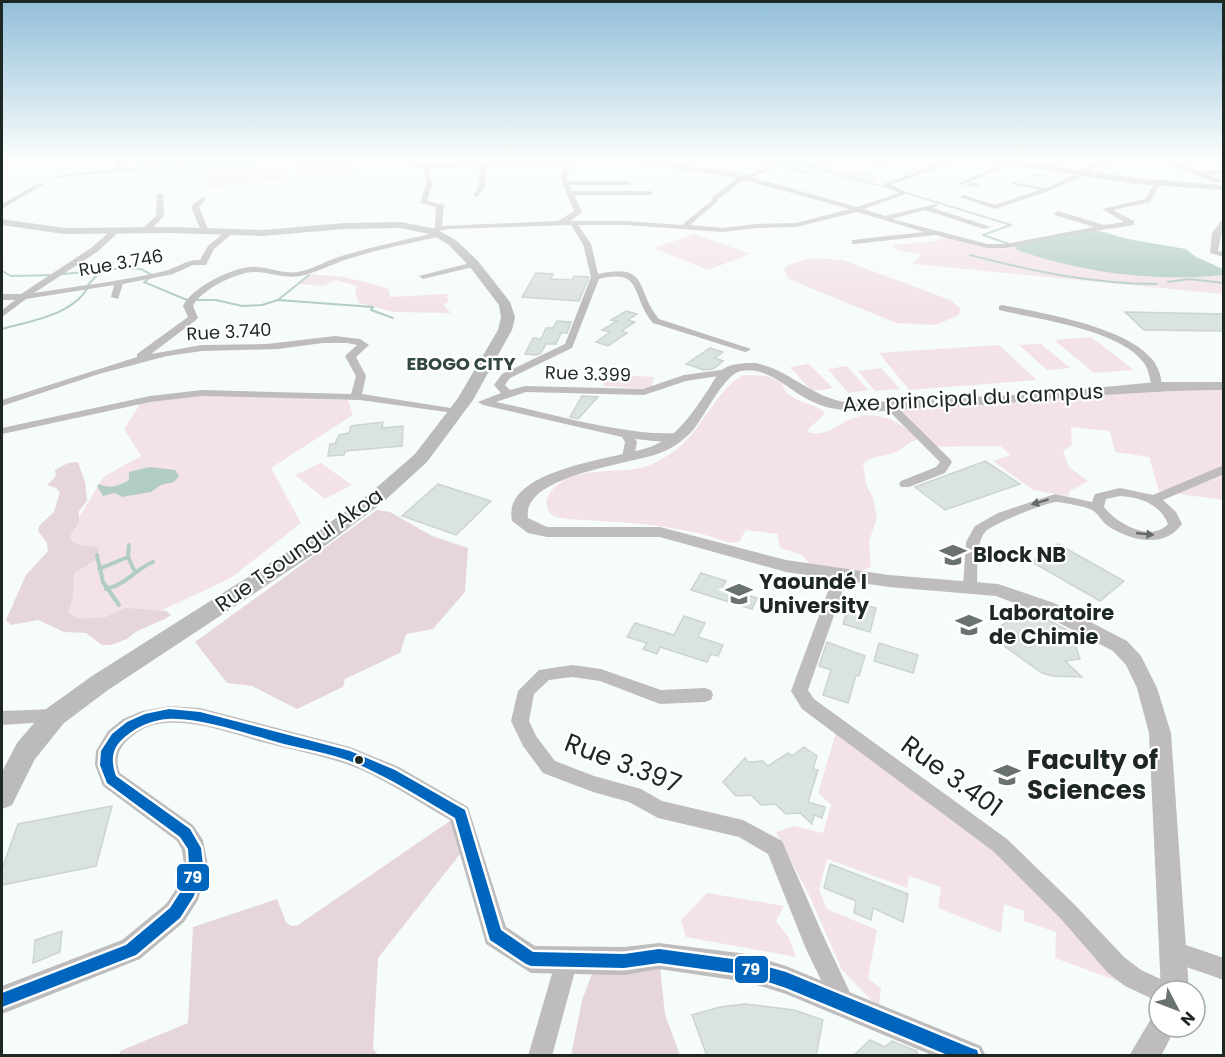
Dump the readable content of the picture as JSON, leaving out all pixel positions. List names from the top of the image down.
{
  "streets": {
    "main road": ["Rue Tsoungui Akoa"],
    "street": [
      "Rue 3.746",
      "Rue 3.740",
      "Rue 3.399",
      "Axe principal du campus",
      "Rue 3.397",
      "Rue 3.401"
    ]
  },
  "crossings": [
    ["Rue 3.746", "Rue Tsoungui Akoa"],
    ["Rue 3.399", "Axe principal du campus"]
  ],
  "districts": ["EBOGO CITY"],
  "places": {
    "school or university": [
      "Block NB",
      "Yaoundé I University",
      "Laboratoire de Chimie",
      "Faculty of Sciences"
    ]
  },
  "lines": ["transit line 79"],
  "north": "bottom right"
}
